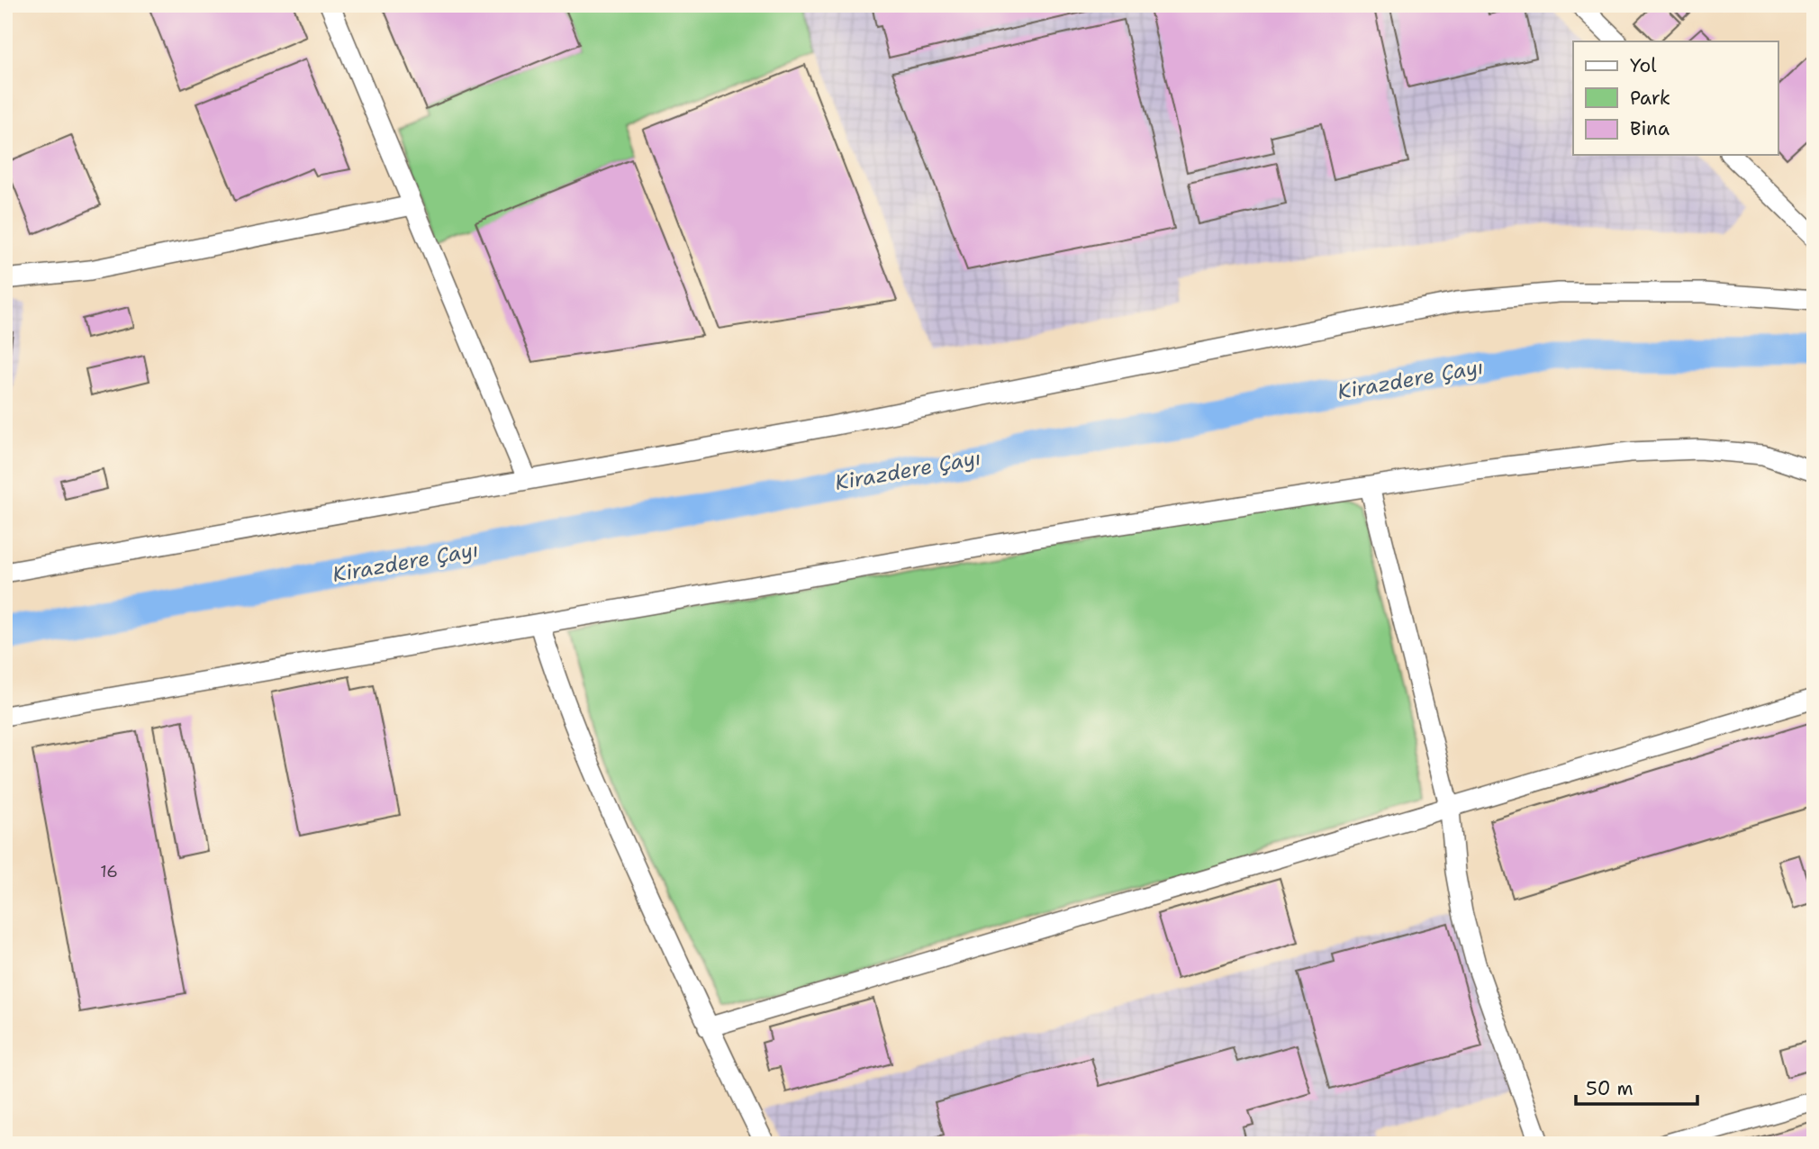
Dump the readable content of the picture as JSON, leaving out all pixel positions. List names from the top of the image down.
{
  "water": ["Kirazdere Çayı"],
  "house_numbers": ["16"],
  "legend": ["Yol", "Park", "Bina"],
  "scale_bar": "50 m"
}
